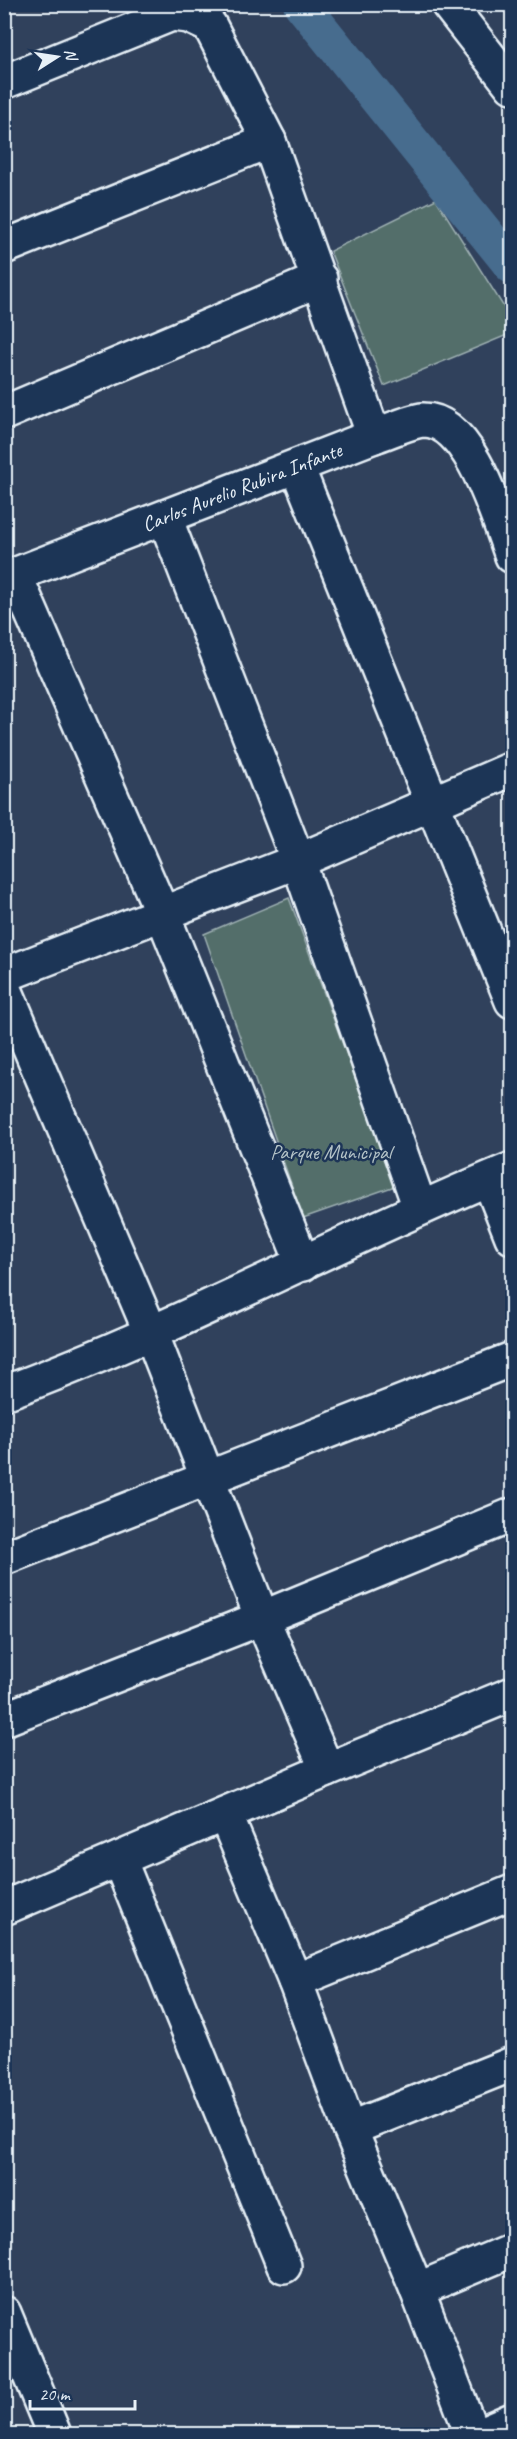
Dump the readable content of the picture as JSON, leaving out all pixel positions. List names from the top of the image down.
{
  "streets": {
    "street": ["Carlos Aurelio Rubira Infante"]
  },
  "parks": ["Parque Municipal"],
  "scale_bar": "20 m",
  "north": "right"
}
